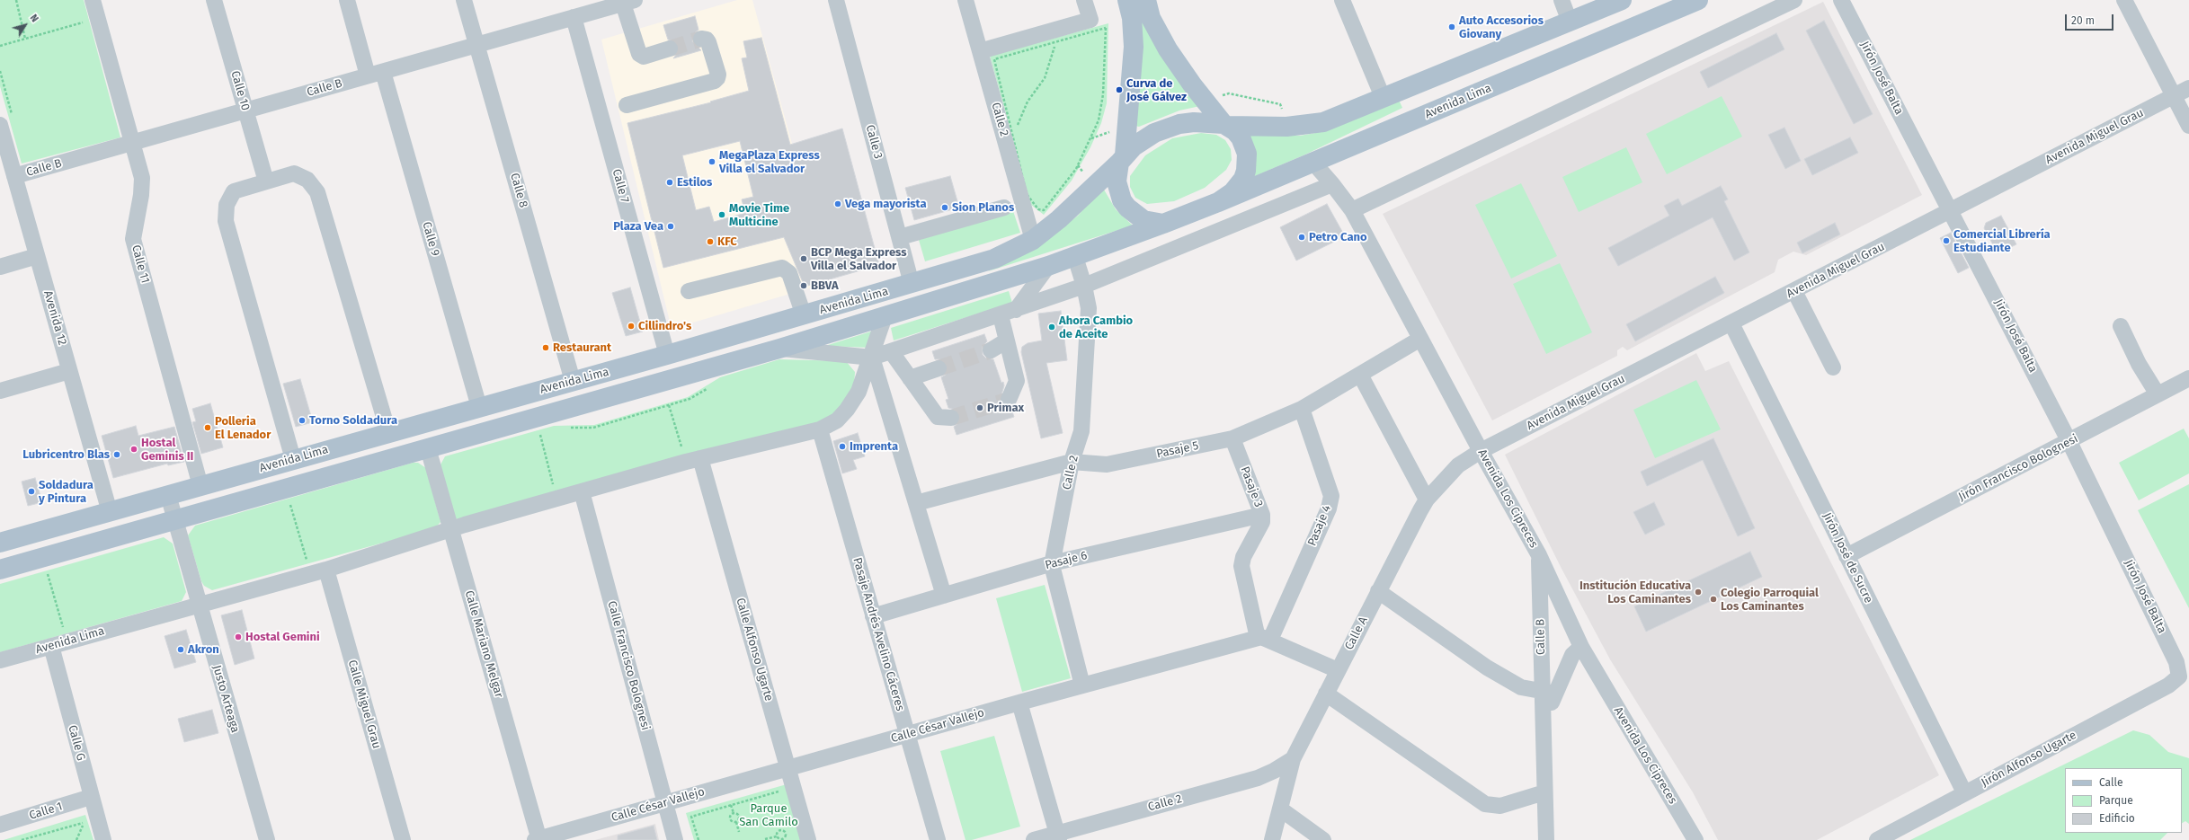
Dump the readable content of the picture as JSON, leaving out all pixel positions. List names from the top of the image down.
{
  "streets": {
    "main road": ["Avenida Lima"],
    "street": [
      "Jirón José Balta",
      "Calle B",
      "Calle 10",
      "Calle 2",
      "Avenida Miguel Grau",
      "Calle 3",
      "Calle 7",
      "Calle 8",
      "Calle 9",
      "Calle 11",
      "Avenida 12",
      "Pasaje 5",
      "Jirón Francisco Bolognesi",
      "Pasaje 3",
      "Avenida Los Cipreces",
      "Pasaje 4",
      "Jirón José de Sucre",
      "Pasaje 6",
      "Calle A",
      "Pasaje Andrés Avelino Cáceres",
      "Calle Mariano Melgar",
      "Calle Alfonso Ugarte",
      "Calle Francisco Bolognesi",
      "Justo Arteaga",
      "Calle Miguel Grau",
      "Calle César Vallejo",
      "Calle G",
      "Jirón Alfonso Ugarte",
      "Calle 1"
    ]
  },
  "crossings": [
    ["Jirón José Balta", "Avenida Miguel Grau"],
    ["Jirón José Balta", "Jirón Francisco Bolognesi"],
    ["Jirón José Balta", "Jirón Alfonso Ugarte"],
    ["Calle B", "Calle 10"],
    ["Calle B", "Calle 7"],
    ["Calle B", "Calle 8"],
    ["Calle B", "Calle 9"],
    ["Calle B", "Calle 11"],
    ["Calle B", "Avenida 12"],
    ["Calle B", "Avenida Los Cipreces"],
    ["Avenida Lima", "Calle 2"],
    ["Avenida Lima", "Calle 3"],
    ["Avenida Lima", "Calle 7"],
    ["Avenida Lima", "Calle 8"],
    ["Avenida Lima", "Calle 9"],
    ["Avenida Lima", "Calle 11"],
    ["Avenida Lima", "Avenida 12"],
    ["Avenida Lima", "Avenida Los Cipreces"],
    ["Avenida Lima", "Pasaje Andrés Avelino Cáceres"],
    ["Avenida Lima", "Calle Mariano Melgar"],
    ["Avenida Lima", "Calle Alfonso Ugarte"],
    ["Avenida Lima", "Calle Francisco Bolognesi"],
    ["Avenida Lima", "Justo Arteaga"],
    ["Avenida Lima", "Calle Miguel Grau"],
    ["Avenida Lima", "Calle G"],
    ["Calle 2", "Pasaje 5"],
    ["Calle 2", "Pasaje 6"],
    ["Calle 2", "Calle A"],
    ["Calle 2", "Calle César Vallejo"],
    ["Avenida Miguel Grau", "Avenida Los Cipreces"],
    ["Avenida Miguel Grau", "Jirón José de Sucre"],
    ["Avenida Miguel Grau", "Calle A"],
    ["Pasaje 5", "Pasaje 3"],
    ["Pasaje 5", "Avenida Los Cipreces"],
    ["Pasaje 5", "Pasaje 4"],
    ["Jirón Francisco Bolognesi", "Jirón José de Sucre"],
    ["Pasaje 3", "Pasaje 4"],
    ["Pasaje 3", "Pasaje 6"],
    ["Pasaje 3", "Calle César Vallejo"],
    ["Avenida Los Cipreces", "Calle A"],
    ["Pasaje 4", "Calle César Vallejo"],
    ["Jirón José de Sucre", "Jirón Alfonso Ugarte"],
    ["Pasaje 6", "Pasaje Andrés Avelino Cáceres"],
    ["Pasaje Andrés Avelino Cáceres", "Calle César Vallejo"],
    ["Calle Mariano Melgar", "Calle César Vallejo"],
    ["Calle Alfonso Ugarte", "Calle César Vallejo"],
    ["Calle Francisco Bolognesi", "Calle César Vallejo"],
    ["Calle G", "Calle 1"]
  ],
  "parks": ["Parque San Camilo"],
  "places": [
    "Auto Accesorios Giovany",
    "Curva de José Gálvez",
    "MegaPlaza Express Villa el Salvador",
    "Estilos",
    "Vega mayorista",
    "Sion Planos",
    "Movie Time Multicine",
    "Plaza Vea",
    "Petro Cano",
    "Comercial Librería Estudiante",
    "KFC",
    "BCP Mega Express Villa el Salvador",
    "BBVA",
    "Cillindro's",
    "Ahora Cambio de Aceite",
    "Restaurant",
    "Primax",
    "Torno Soldadura",
    "Polleria El Lenador",
    "Imprenta",
    "Hostal Geminis II",
    "Lubricentro Blas",
    "Soldadura y Pintura",
    "Institución Educativa Los Caminantes",
    "Colegio Parroquial Los Caminantes",
    "Hostal Gemini",
    "Akron"
  ],
  "legend": ["Calle", "Parque", "Edificio"],
  "scale_bar": "20 m",
  "north": "top right"
}
